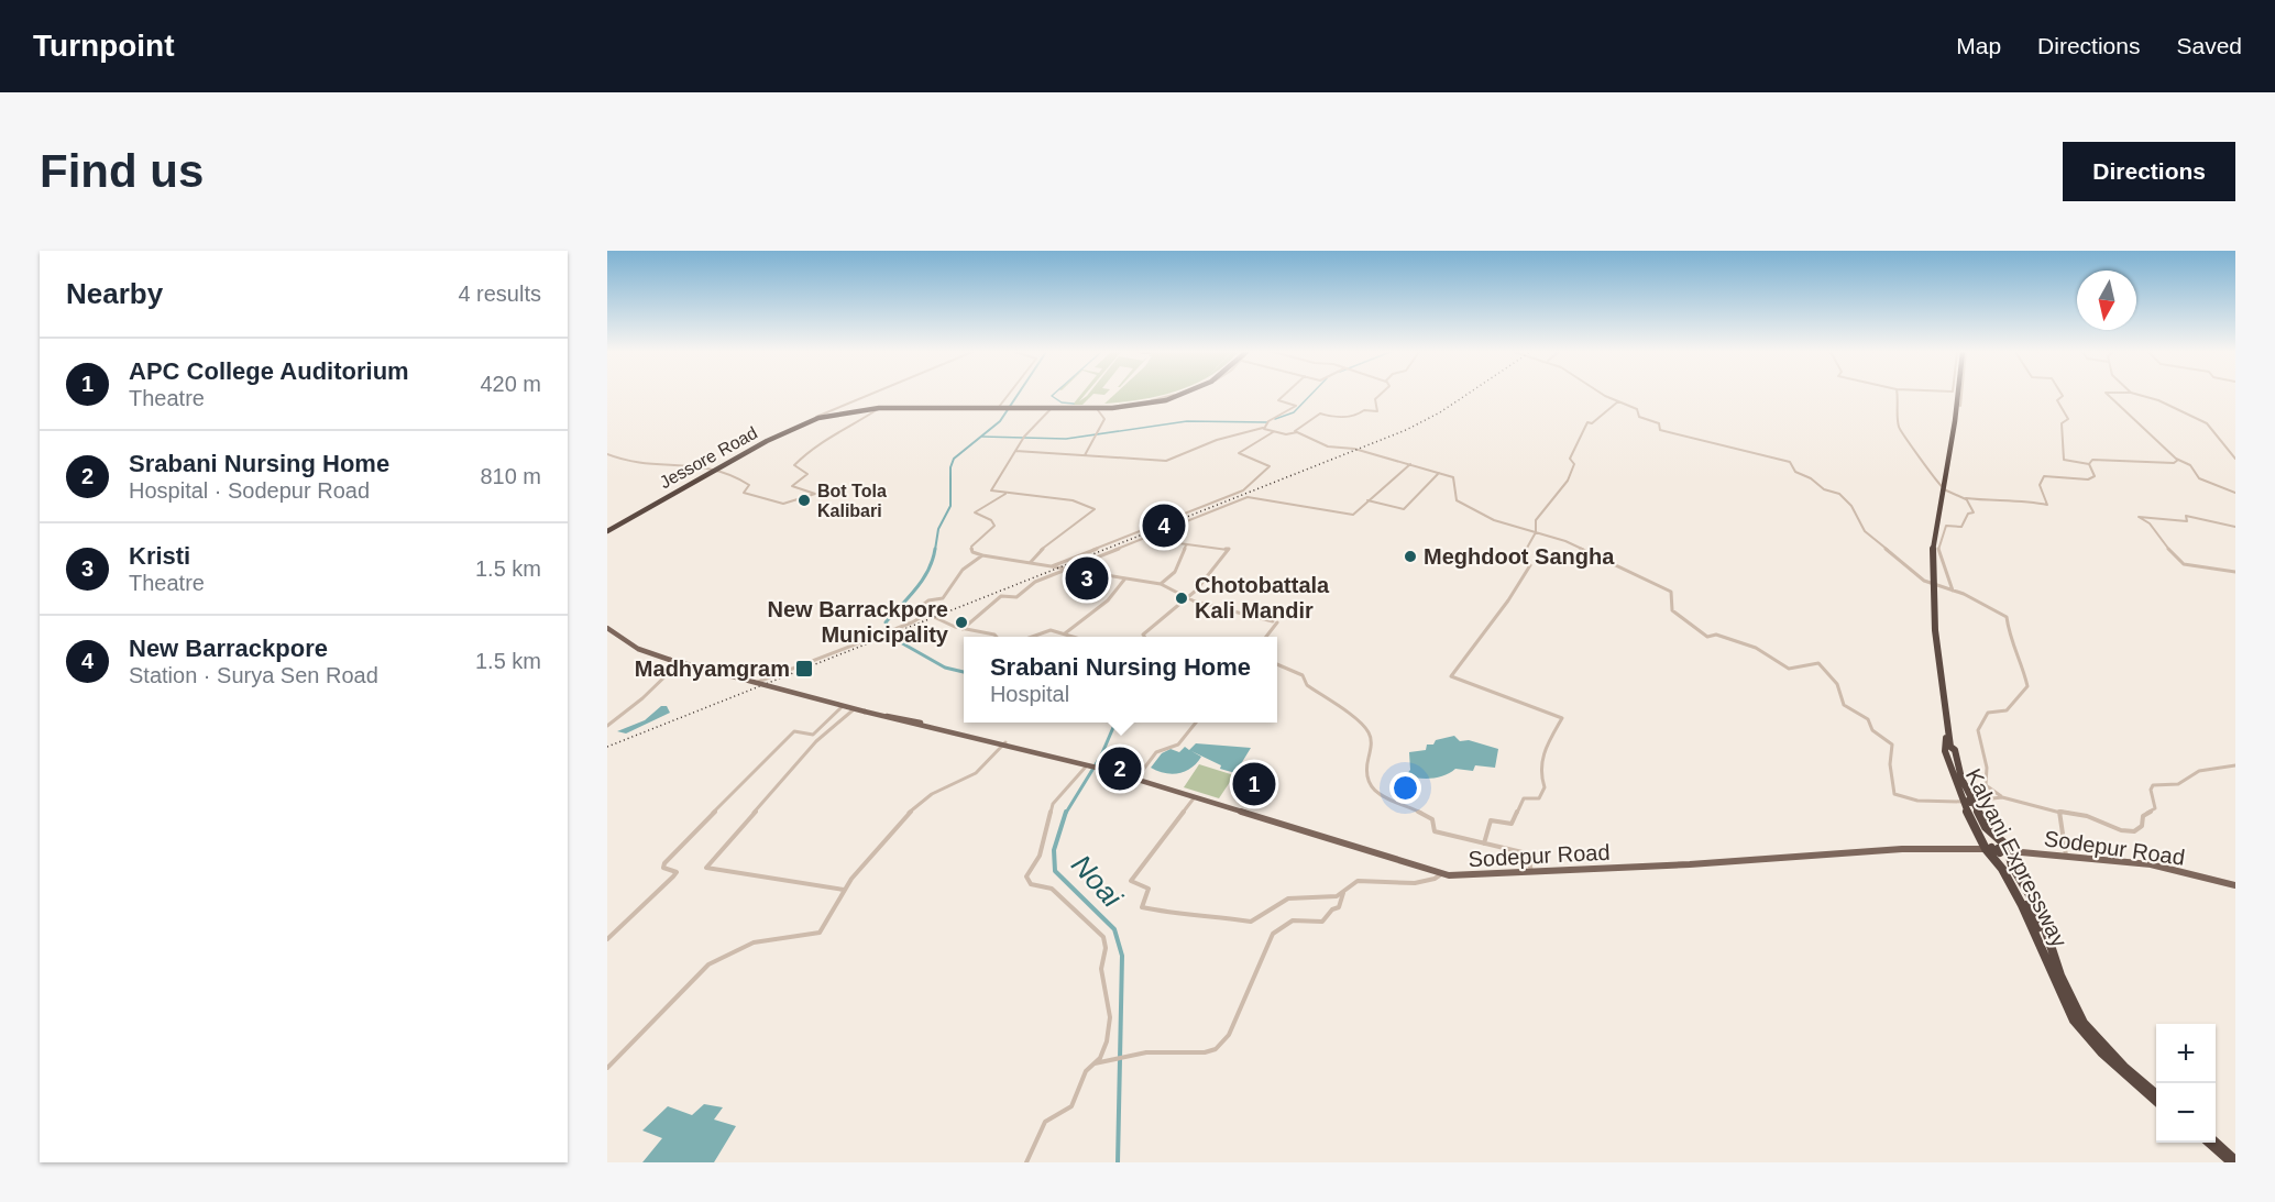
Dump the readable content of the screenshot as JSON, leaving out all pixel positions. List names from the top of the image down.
{
  "streets": {
    "highway": ["Jessore Road", "Kalyani Expressway"],
    "main road": ["Sodepur Road"]
  },
  "crossings": [
    ["Sodepur Road", "Kalyani Expressway"]
  ],
  "water": ["Noai"],
  "places": {
    "other": [
      "Bot Tola Kalibari",
      "Meghdoot Sangha",
      "Chotobattala Kali Mandir",
      "New Barrackpore Municipality"
    ],
    "transit": ["Madhyamgram"]
  },
  "north": "bottom",
  "page": {
    "header": "Turnpoint",
    "nav": ["Map", "Directions", "Saved"],
    "buttons": "Directions",
    "title": "Find us",
    "heading": ["Nearby", "4 results"],
    "list": [
      {
        "mark": "1",
        "name": "APC College Auditorium",
        "note": "Theatre",
        "value": "420 m"
      },
      {
        "mark": "2",
        "name": "Srabani Nursing Home",
        "note": "Hospital · Sodepur Road",
        "value": "810 m"
      },
      {
        "mark": "3",
        "name": "Kristi",
        "note": "Theatre",
        "value": "1.5 km"
      },
      {
        "mark": "4",
        "name": "New Barrackpore",
        "note": "Station · Surya Sen Road",
        "value": "1.5 km"
      }
    ],
    "pins": [
      "4",
      "3",
      "2",
      "1"
    ],
    "popup": ["Srabani Nursing Home", "Hospital"],
    "map_buttons": ["+", "−"]
  }
}
